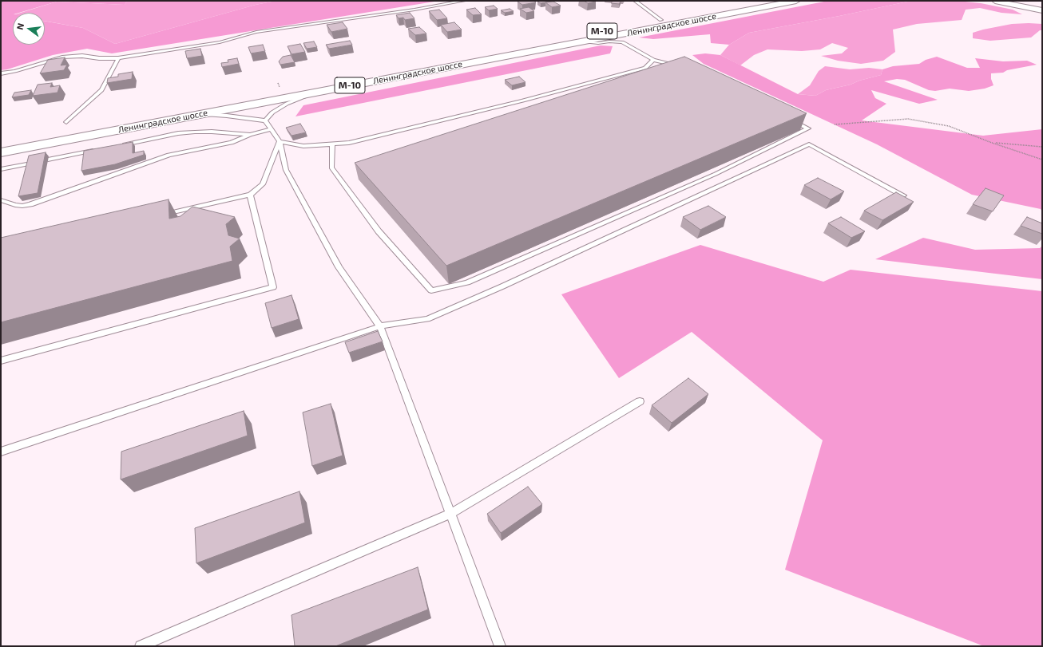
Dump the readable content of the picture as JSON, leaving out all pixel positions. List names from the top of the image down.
{
  "streets": {
    "highway": ["Ленинградское шоссе", "М-10"]
  },
  "north": "left"
}
